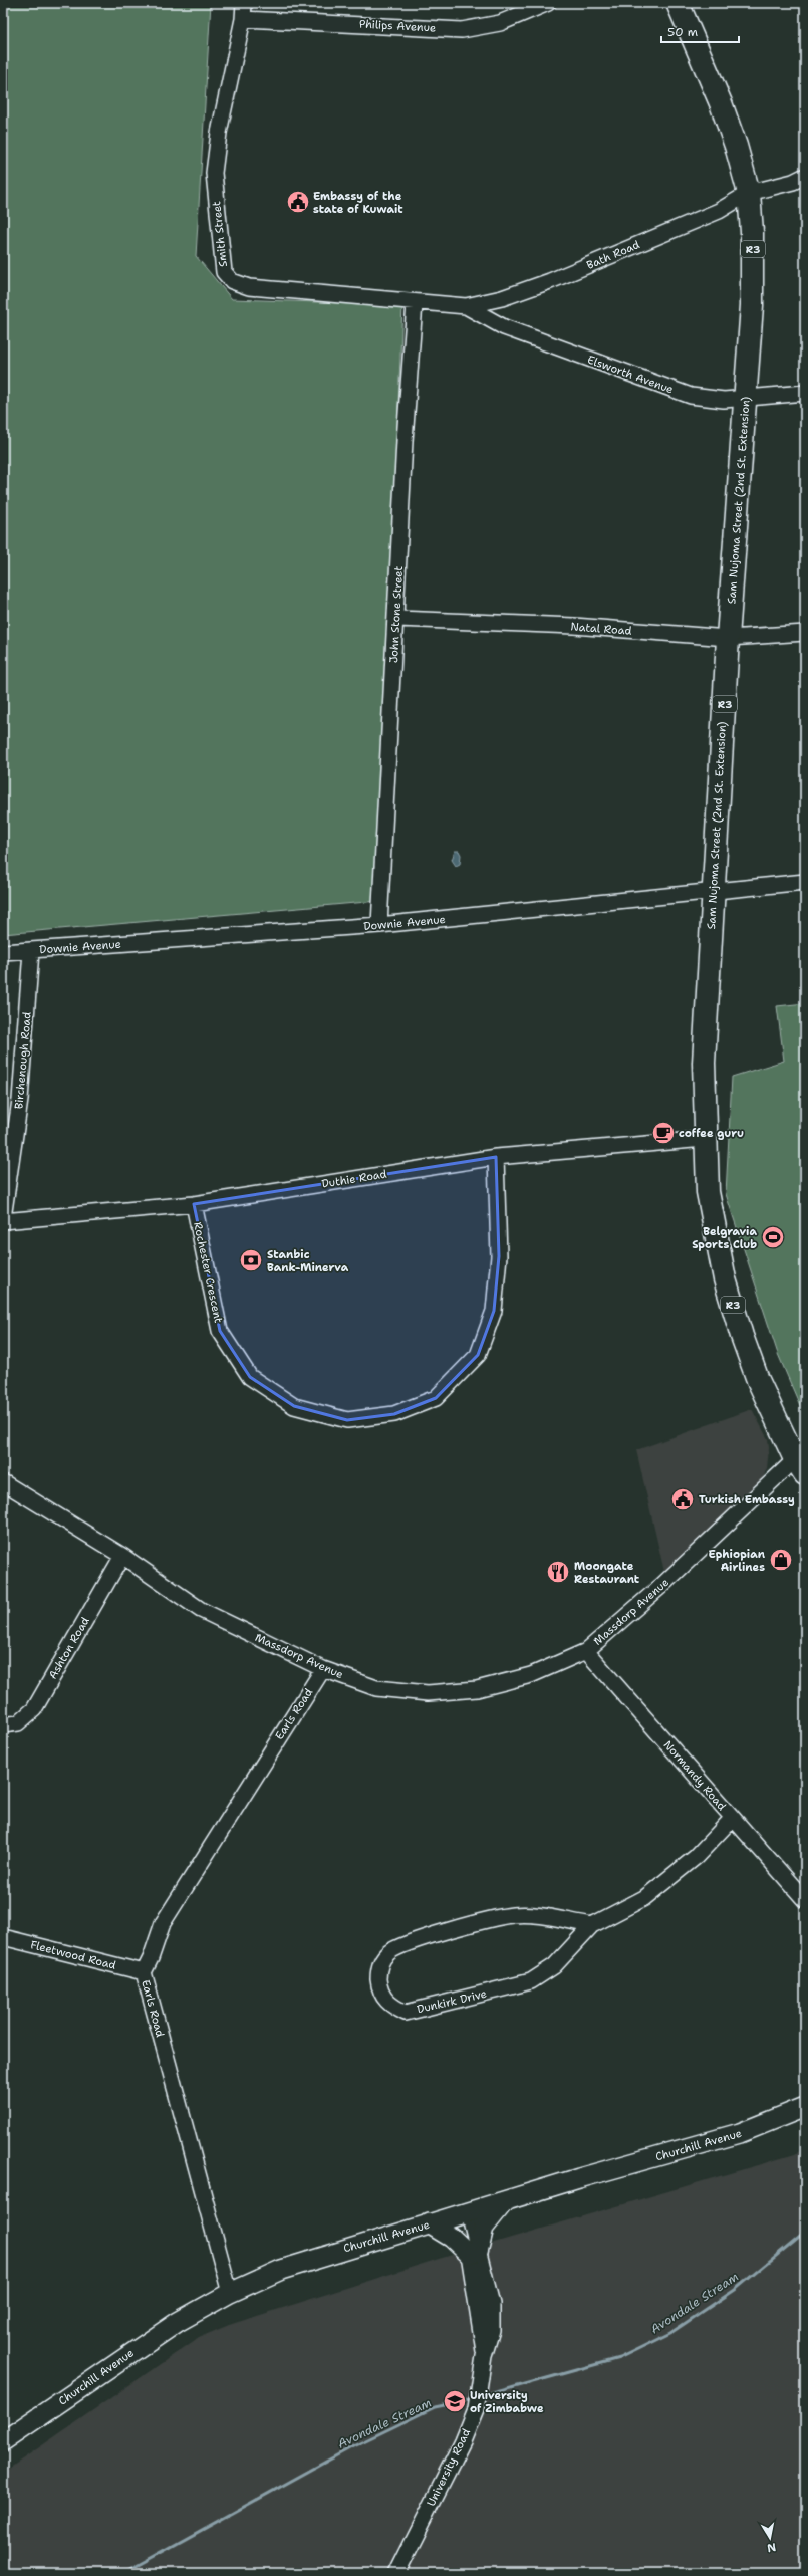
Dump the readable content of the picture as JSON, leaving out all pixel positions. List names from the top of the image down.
{
  "streets": {
    "highway": ["R3", "Sam Nujoma Street (2nd St. Extension)"],
    "main road": ["Churchill Avenue"],
    "street": [
      "Philips Avenue",
      "Smith Street",
      "Bath Road",
      "Elsworth Avenue",
      "John Stone Street",
      "Natal Road",
      "Downie Avenue",
      "Birchenough Road",
      "Duthie Road",
      "Rochester Crescent",
      "Massdorp Avenue",
      "Ashton Road",
      "Earls Road",
      "Normandy Road",
      "Fleetwood Road",
      "Dunkirk Drive",
      "University Road"
    ]
  },
  "crossings": [
    ["Philips Avenue", "Smith Street"],
    ["Smith Street", "Bath Road"],
    ["Smith Street", "John Stone Street"],
    ["Bath Road", "Elsworth Avenue"],
    ["Bath Road", "Sam Nujoma Street (2nd St. Extension)"],
    ["Bath Road", "John Stone Street"],
    ["Elsworth Avenue", "Sam Nujoma Street (2nd St. Extension)"],
    ["Sam Nujoma Street (2nd St. Extension)", "Natal Road"],
    ["Sam Nujoma Street (2nd St. Extension)", "Downie Avenue"],
    ["Sam Nujoma Street (2nd St. Extension)", "Duthie Road"],
    ["Sam Nujoma Street (2nd St. Extension)", "Massdorp Avenue"],
    ["John Stone Street", "Natal Road"],
    ["John Stone Street", "Downie Avenue"],
    ["Downie Avenue", "Birchenough Road"],
    ["Birchenough Road", "Duthie Road"],
    ["Duthie Road", "Rochester Crescent"],
    ["Massdorp Avenue", "Ashton Road"],
    ["Massdorp Avenue", "Earls Road"],
    ["Massdorp Avenue", "Normandy Road"],
    ["Earls Road", "Fleetwood Road"],
    ["Earls Road", "Churchill Avenue"],
    ["Normandy Road", "Dunkirk Drive"],
    ["Churchill Avenue", "University Road"]
  ],
  "water": ["Avondale Stream"],
  "places": {
    "public building": ["Embassy of the state of Kuwait", "Turkish Embassy"],
    "cafe": ["coffee guru"],
    "sports": ["Belgravia Sports Club"],
    "bank": ["Stanbic Bank-Minerva"],
    "shop": ["Ephiopian Airlines"],
    "restaurant": ["Moongate Restaurant"],
    "school or university": ["University of Zimbabwe"]
  },
  "scale_bar": "50 m",
  "north": "bottom"
}
